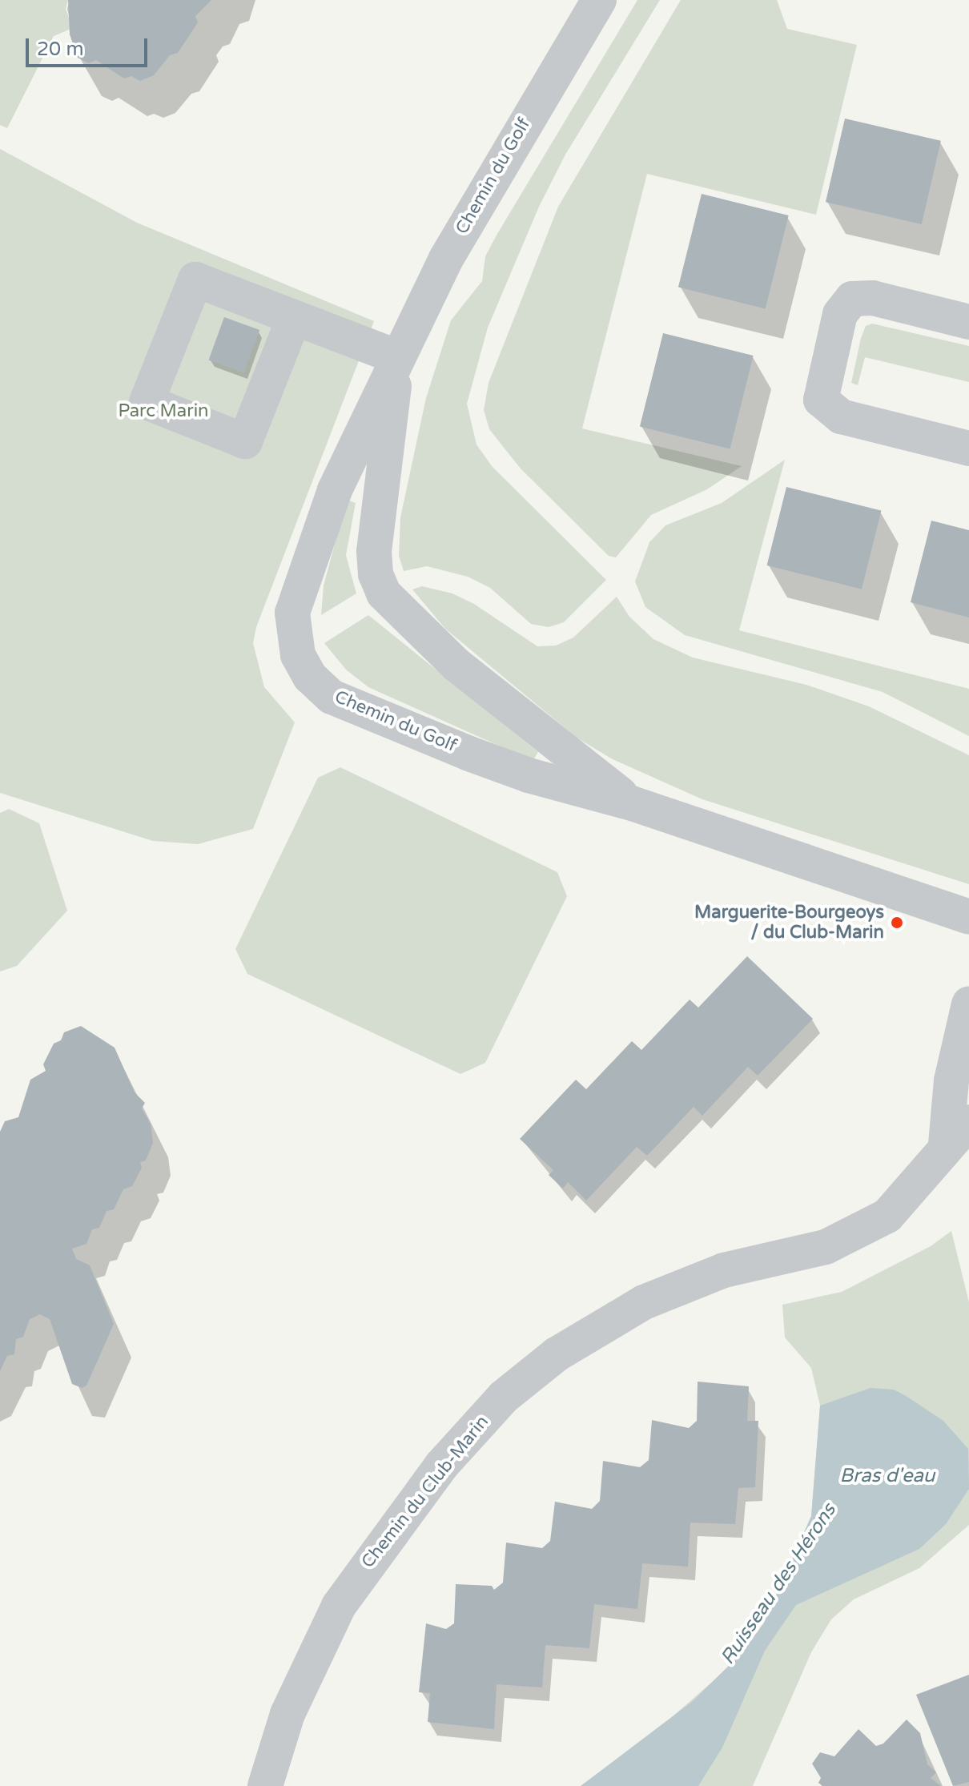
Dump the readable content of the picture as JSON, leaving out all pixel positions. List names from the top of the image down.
{
  "streets": {
    "street": ["Chemin du Golf", "Chemin du Club-Marin"]
  },
  "water": ["Bras d'eau", "Ruisseau des Hérons"],
  "parks": ["Parc Marin"],
  "places": ["Marguerite-Bourgeoys / du Club-Marin"],
  "scale_bar": "20 m"
}
